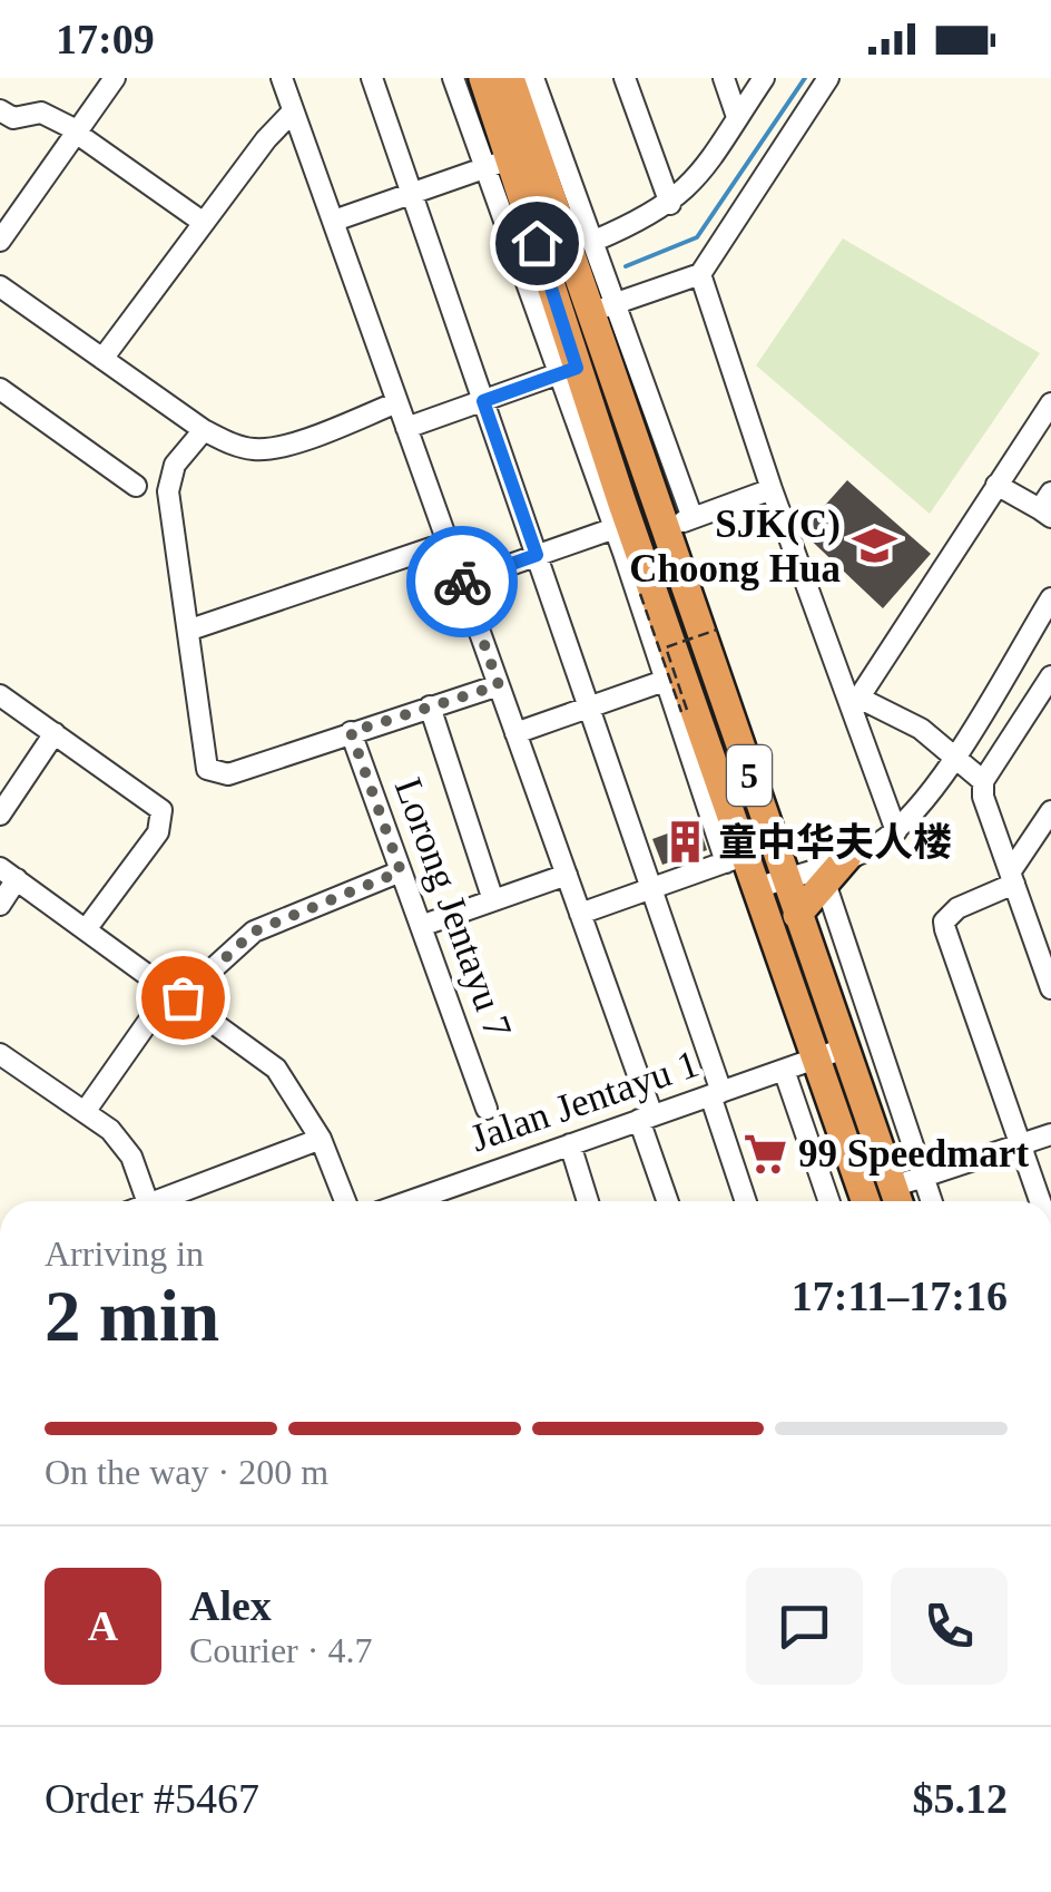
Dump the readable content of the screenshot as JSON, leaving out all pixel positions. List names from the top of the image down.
{
  "streets": {
    "highway": ["5"],
    "street": ["Lorong Jentayu 7", "Jalan Jentayu 1"]
  },
  "crossings": [
    ["5", "Jalan Jentayu 1"]
  ],
  "places": {
    "school or university": ["SJK(C) Choong Hua"],
    "building": ["童中华夫人楼"],
    "supermarket": ["99 Speedmart"]
  },
  "page": {
    "status": "17:09",
    "heading": ["2 min", "Arriving in", "17:11–17:16"],
    "panel": [
      "Alex",
      "Courier · 4.7",
      "Order #5467",
      "$5.12"
    ],
    "bar": "On the way · 200 m",
    "round": "A"
  }
}
